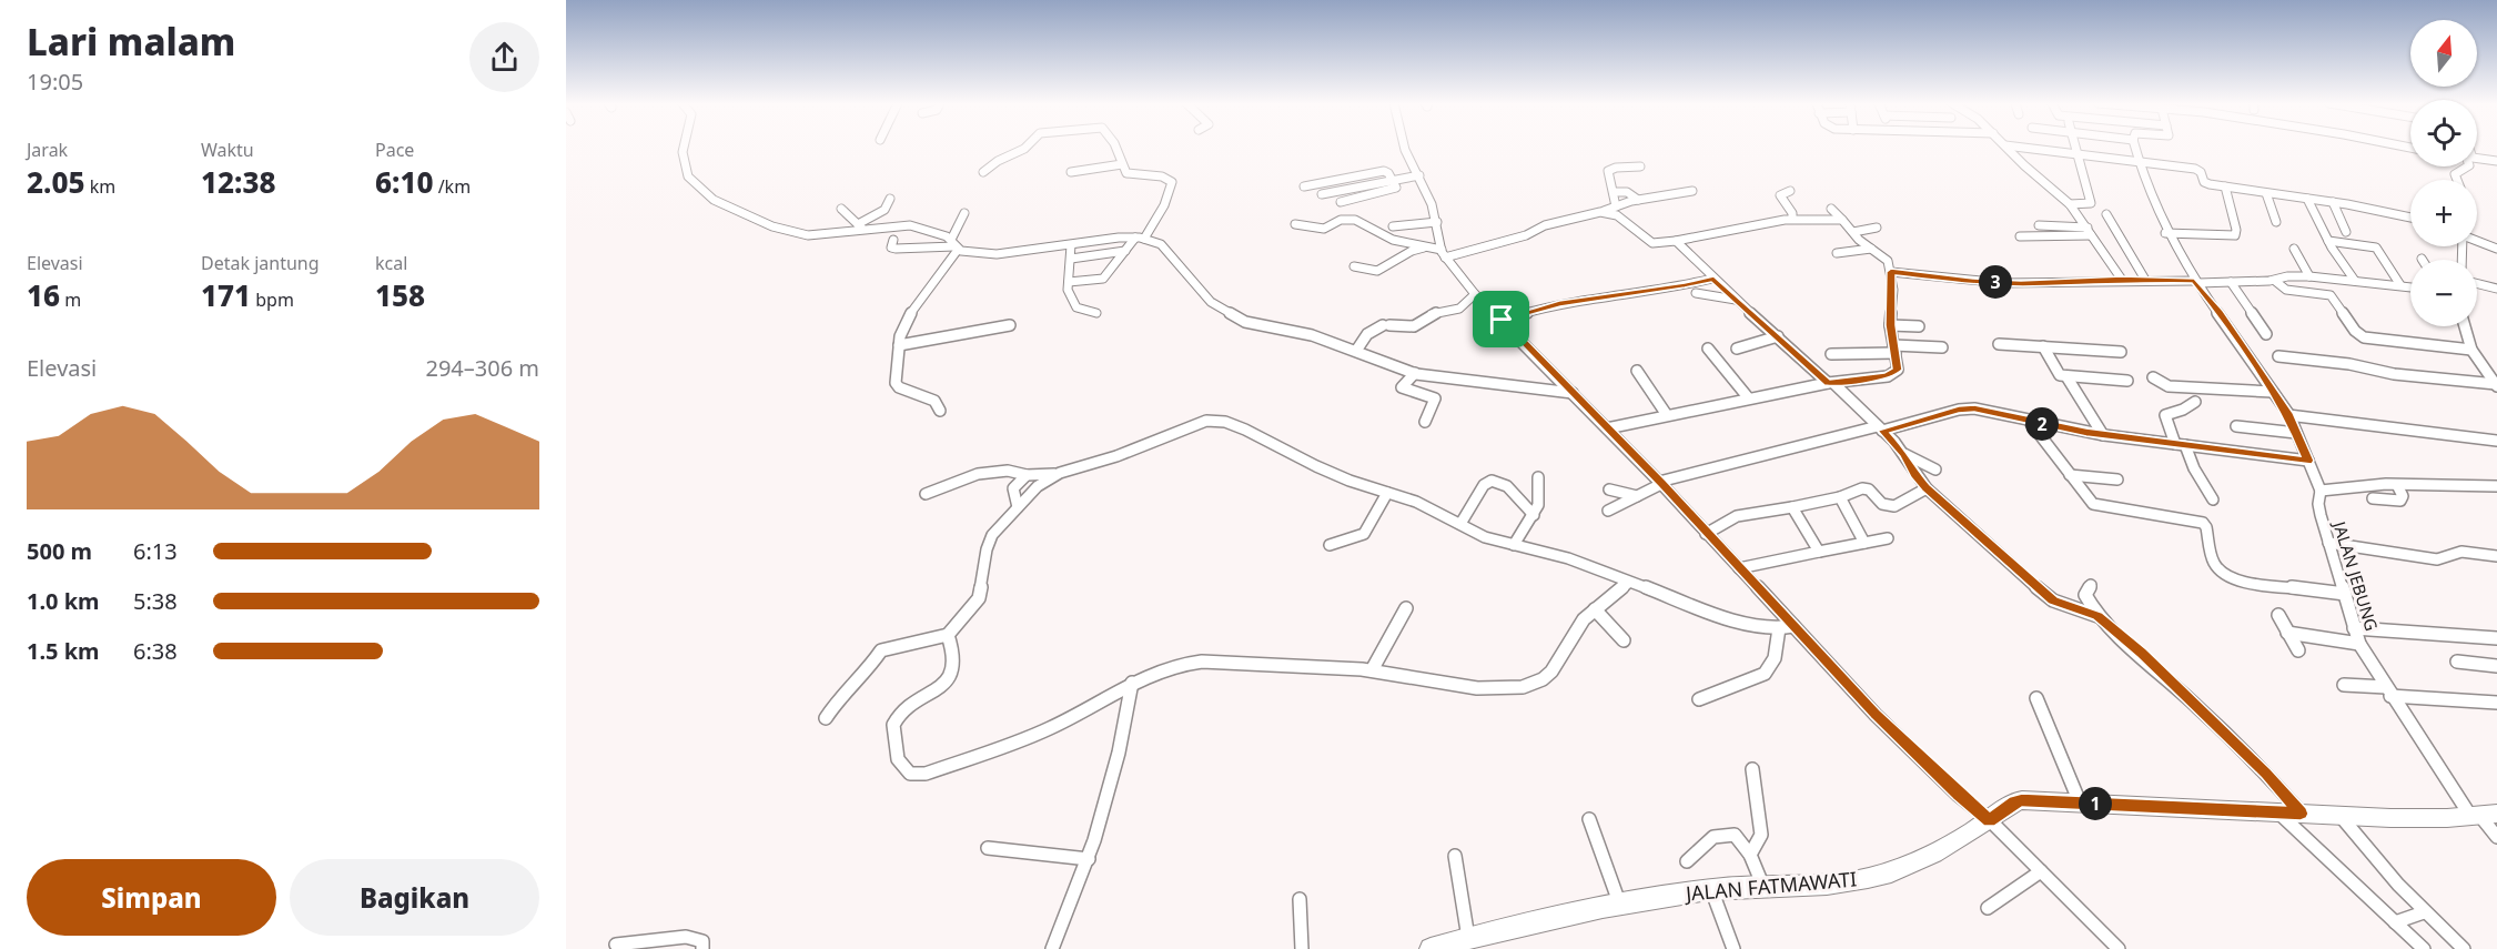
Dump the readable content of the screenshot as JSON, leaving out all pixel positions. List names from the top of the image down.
{
  "streets": {
    "street": ["JALAN JEBUNG", "JALAN FATMAWATI"]
  },
  "crossings": [
    ["JALAN JEBUNG", "JALAN FATMAWATI"]
  ],
  "north": "top",
  "page": {
    "heading": ["Lari malam", "19:05"],
    "map_buttons": ["+", "−"],
    "stats": [
      ["Jarak", "2.05 km"],
      ["Waktu", "12:38"],
      ["Pace", "6:10 /km"],
      ["Elevasi", "16 m"],
      ["Detak jantung", "171 bpm"],
      ["kcal", "158"]
    ],
    "pins": ["3", "2", "1"],
    "chart": ["Elevasi", "294–306 m"],
    "list": [
      {
        "name": "500 m",
        "note": "6:13"
      },
      {
        "name": "1.0 km",
        "note": "5:38"
      },
      {
        "name": "1.5 km",
        "note": "6:38"
      }
    ],
    "buttons": ["Simpan", "Bagikan"]
  }
}
